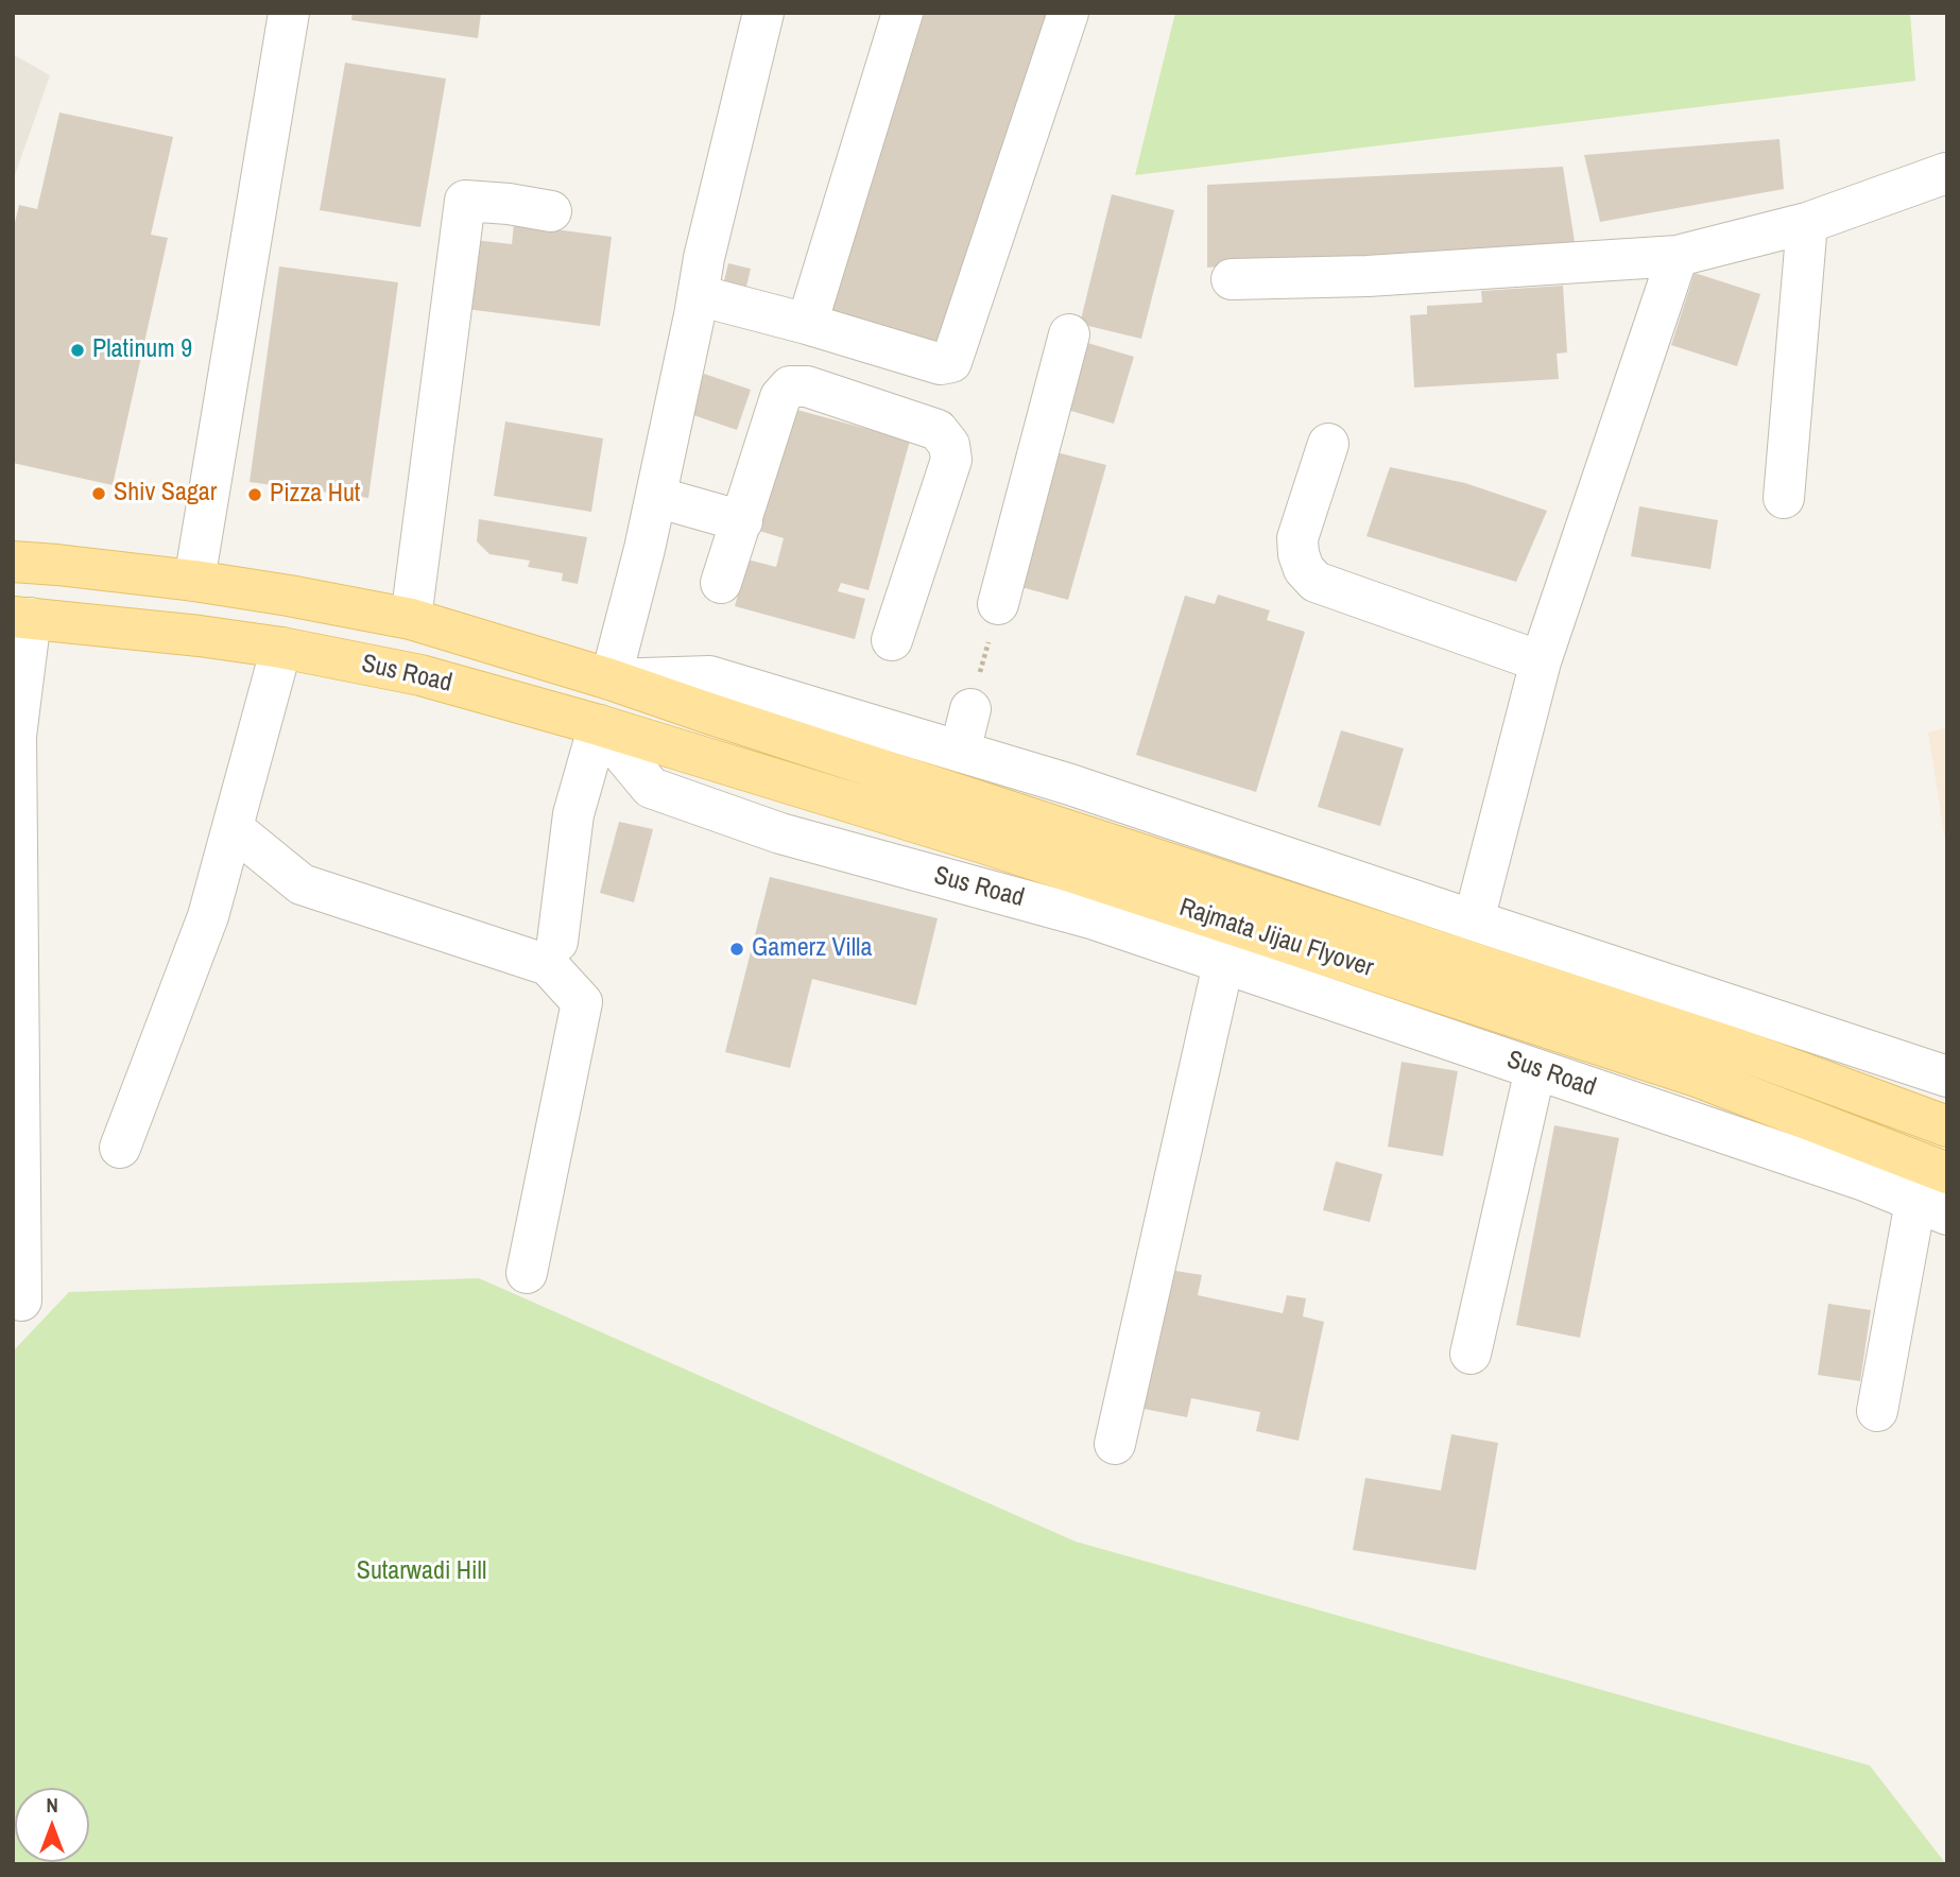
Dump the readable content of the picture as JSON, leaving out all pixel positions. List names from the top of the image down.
{
  "streets": {
    "main road": ["Sus Road", "Rajmata Jijau Flyover"]
  },
  "crossings": [
    ["Sus Road", "Rajmata Jijau Flyover"]
  ],
  "parks": ["Sutarwadi Hill"],
  "places": [
    "Platinum 9",
    "Shiv Sagar",
    "Pizza Hut",
    "Gamerz Villa"
  ],
  "north": "top"
}
